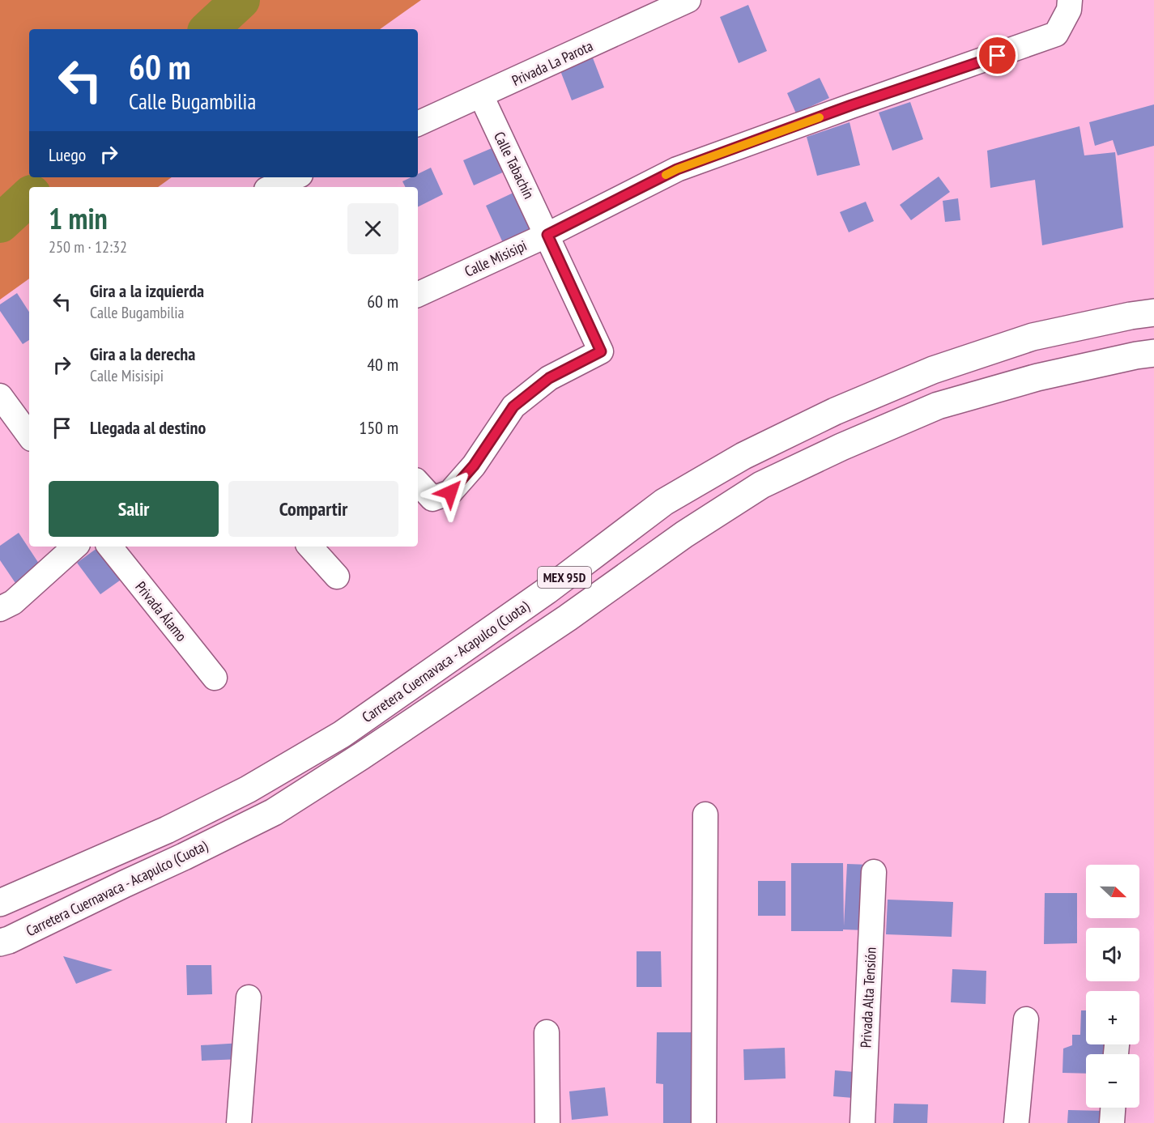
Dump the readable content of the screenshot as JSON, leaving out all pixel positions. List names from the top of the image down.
{
  "streets": {
    "highway": ["MEX 95D", "Carretera Cuernavaca - Acapulco (Cuota)"],
    "street": [
      "Privada La Parota",
      "Calle Tabachín",
      "Calle Misisipi",
      "Privada Álamo",
      "Privada Alta Tensión"
    ]
  },
  "crossings": [
    ["Privada La Parota", "Calle Tabachín"],
    ["Calle Tabachín", "Calle Misisipi"]
  ],
  "north": "right",
  "page": {
    "turn": ["60 m", "Calle Bugambilia"],
    "then": "Luego",
    "heading": ["1 min", "250 m · 12:32"],
    "list": [
      {
        "name": "Gira a la izquierda",
        "note": "Calle Bugambilia",
        "value": "60 m"
      },
      {
        "name": "Gira a la derecha",
        "note": "Calle Misisipi",
        "value": "40 m"
      },
      {
        "name": "Llegada al destino",
        "value": "150 m"
      }
    ],
    "buttons": ["Salir", "Compartir"],
    "map_buttons": ["+", "−"]
  }
}
